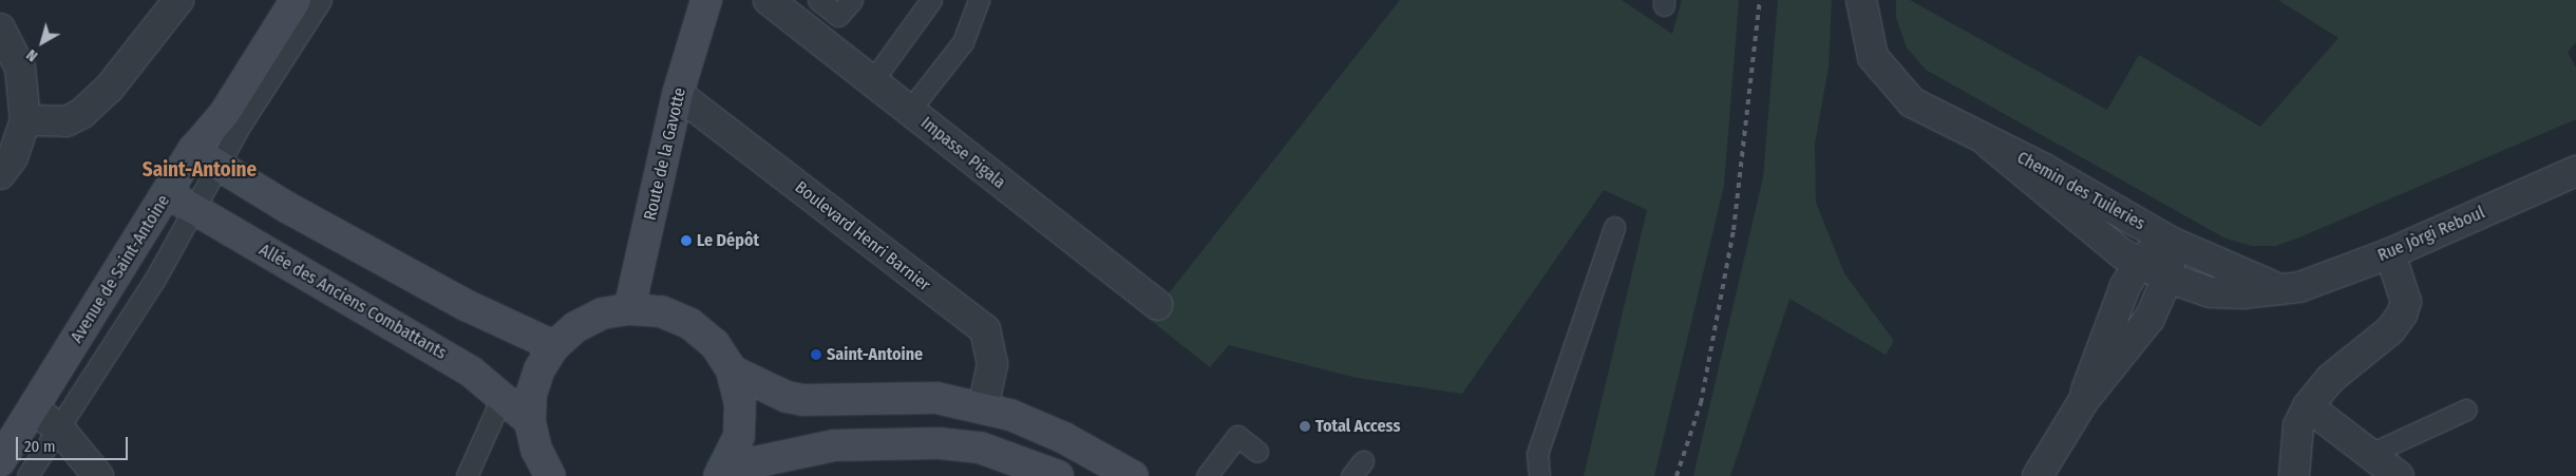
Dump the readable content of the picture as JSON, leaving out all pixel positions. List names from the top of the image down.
{
  "streets": {
    "main road": ["Route de la Gavotte", "Avenue de Saint-Antoine", "Allée des Anciens Combattants"],
    "street": [
      "Impasse Pigala",
      "Chemin des Tuileries",
      "Rue Jòrgi Reboul",
      "Boulevard Henri Barnier"
    ]
  },
  "crossings": [
    ["Route de la Gavotte", "Boulevard Henri Barnier"],
    ["Chemin des Tuileries", "Rue Jòrgi Reboul"],
    ["Avenue de Saint-Antoine", "Allée des Anciens Combattants"]
  ],
  "districts": ["Saint-Antoine"],
  "places": ["Le Dépôt", "Saint-Antoine", "Total Access"],
  "scale_bar": "20 m",
  "north": "bottom left"
}
